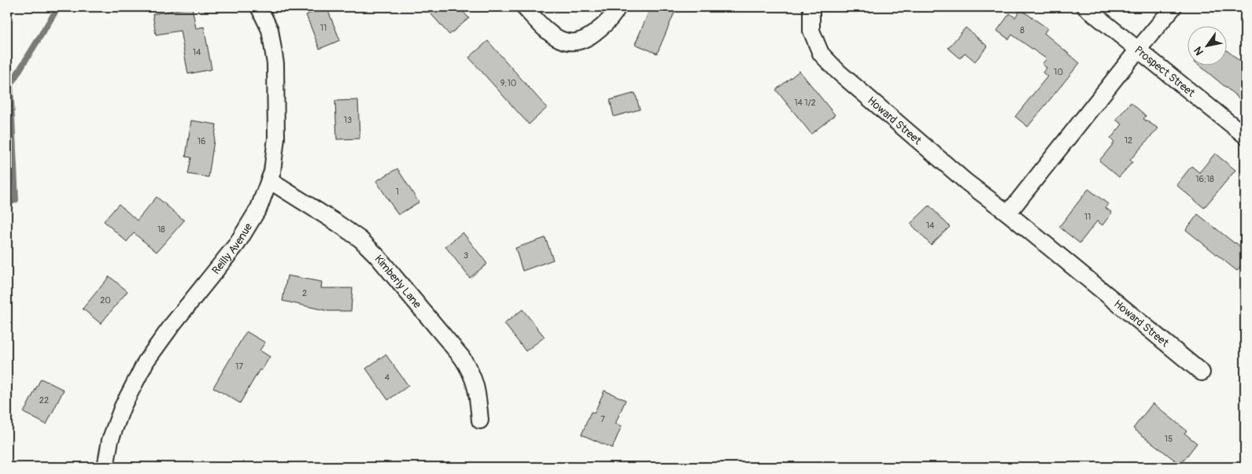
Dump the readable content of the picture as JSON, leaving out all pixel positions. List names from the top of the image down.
{
  "streets": {
    "street": [
      "Prospect Street",
      "Howard Street",
      "Reilly Avenue",
      "Kimberly Lane"
    ]
  },
  "crossings": [
    ["Reilly Avenue", "Kimberly Lane"]
  ],
  "house_numbers": [
    "11",
    "8",
    "14",
    "10",
    "9;10",
    "14 1/2",
    "13",
    "12",
    "16",
    "16;18",
    "1",
    "11",
    "14",
    "18",
    "3",
    "2",
    "20",
    "17",
    "4",
    "22",
    "7",
    "15"
  ],
  "north": "bottom left"
}
